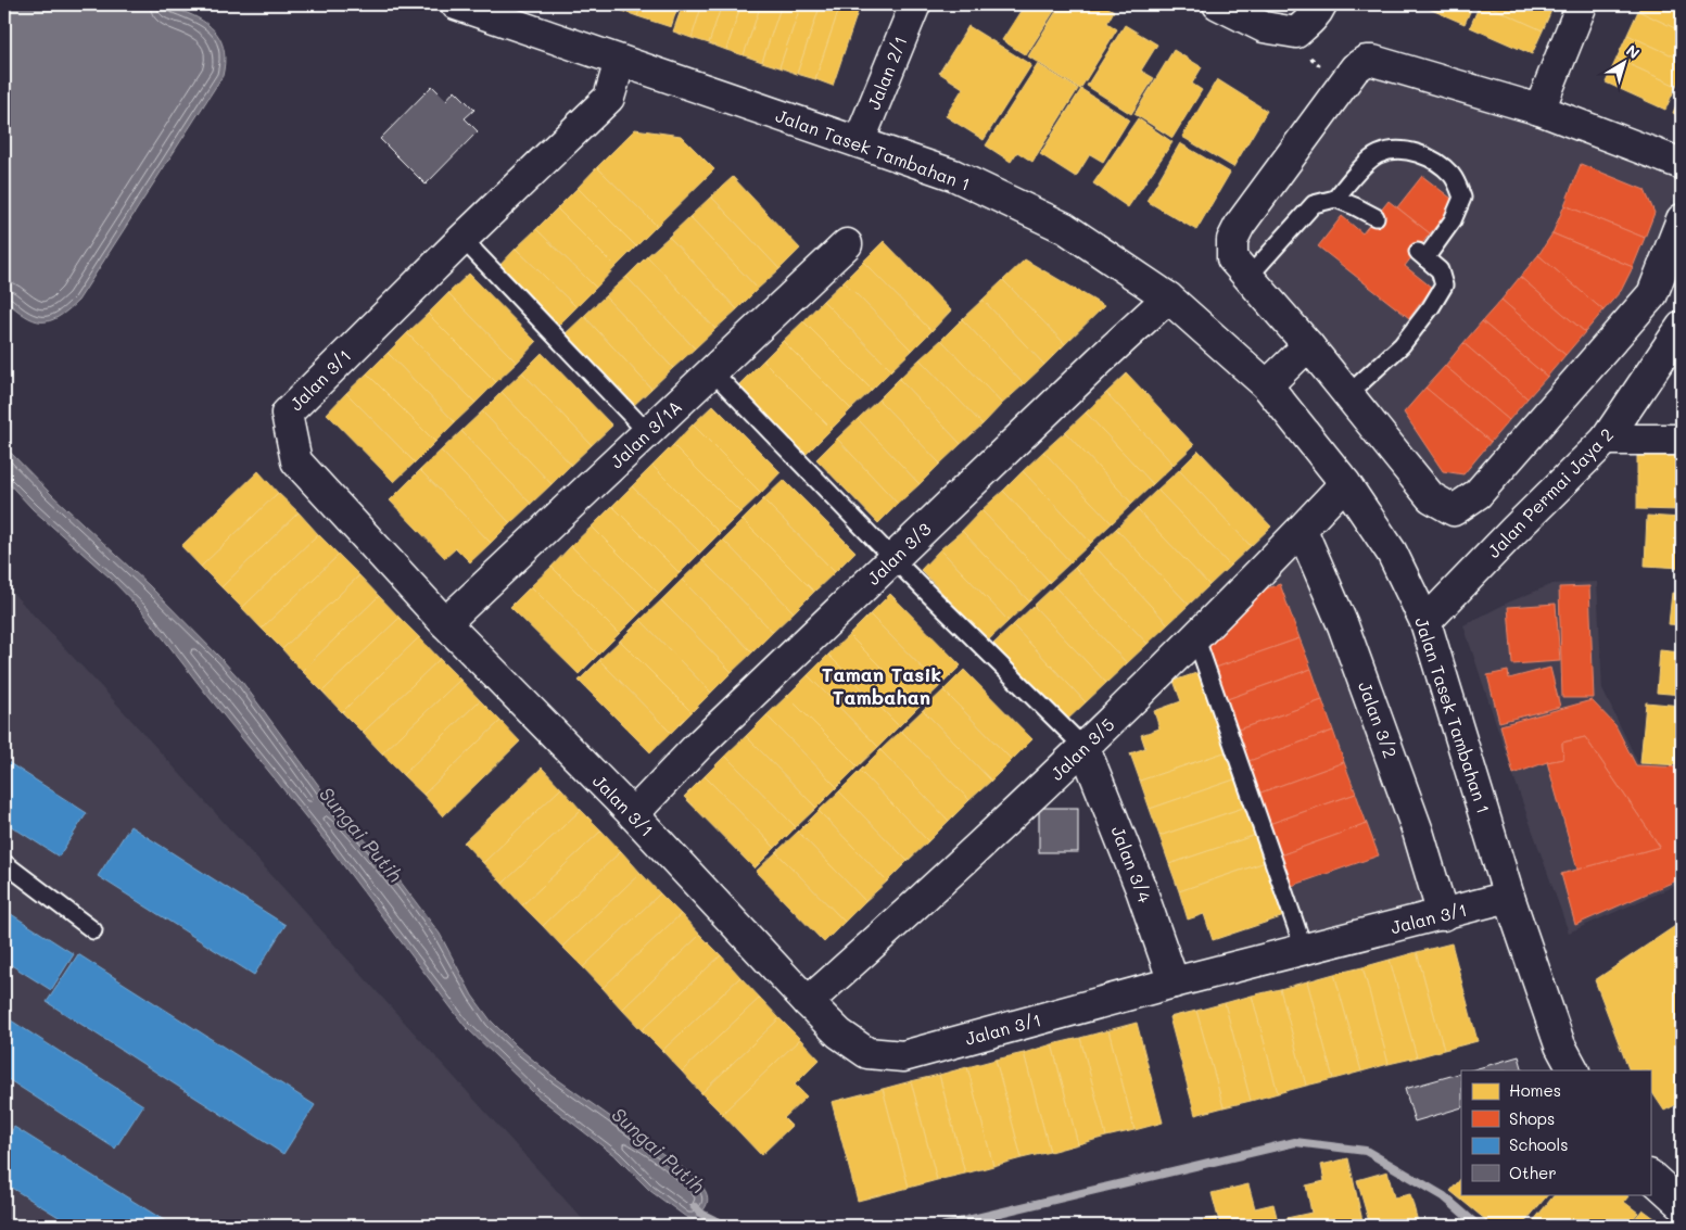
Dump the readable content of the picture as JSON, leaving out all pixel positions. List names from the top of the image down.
{
  "streets": {
    "street": [
      "Jalan 2/1",
      "Jalan Tasek Tambahan 1",
      "Jalan 3/1",
      "Jalan 3/1A",
      "Jalan Permai Jaya 2",
      "Jalan 3/3",
      "Jalan 3/2",
      "Jalan 3/5",
      "Jalan 3/4"
    ]
  },
  "crossings": [
    ["Jalan 2/1", "Jalan Tasek Tambahan 1"],
    ["Jalan Tasek Tambahan 1", "Jalan 3/1"],
    ["Jalan Tasek Tambahan 1", "Jalan Permai Jaya 2"],
    ["Jalan Tasek Tambahan 1", "Jalan 3/3"],
    ["Jalan Tasek Tambahan 1", "Jalan 3/5"],
    ["Jalan 3/1", "Jalan 3/1A"],
    ["Jalan 3/1", "Jalan 3/3"],
    ["Jalan 3/1", "Jalan 3/2"],
    ["Jalan 3/1", "Jalan 3/5"],
    ["Jalan 3/1", "Jalan 3/4"],
    ["Jalan 3/2", "Jalan 3/5"],
    ["Jalan 3/5", "Jalan 3/4"]
  ],
  "districts": ["Taman Tasik Tambahan"],
  "water": ["Sungai Putih"],
  "legend": [
    "Homes",
    "Shops",
    "Schools",
    "Other"
  ],
  "north": "top right"
}
